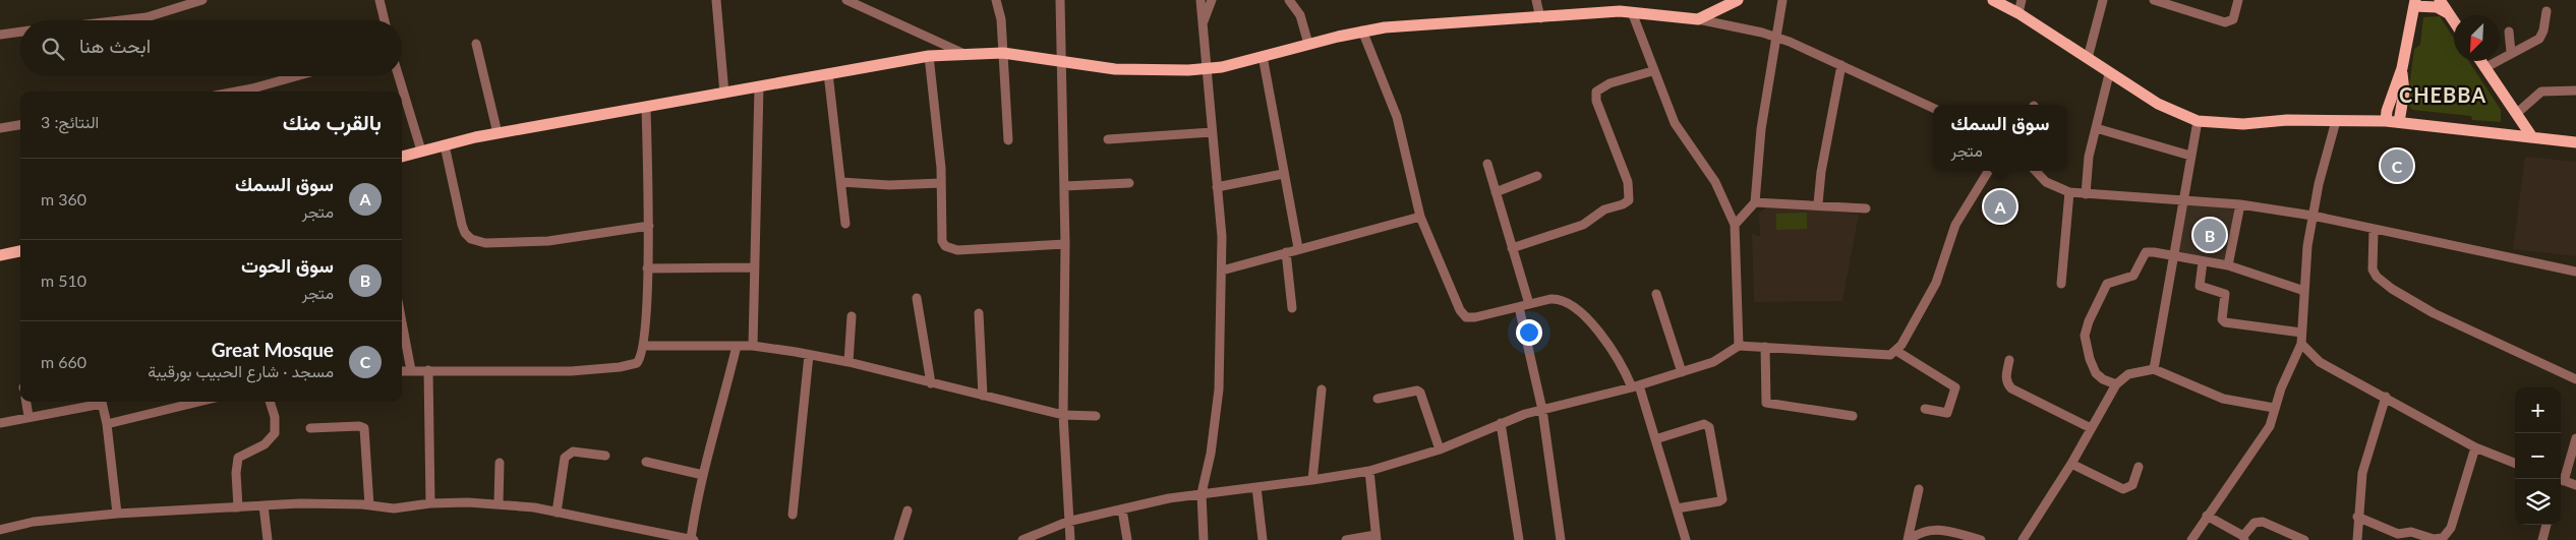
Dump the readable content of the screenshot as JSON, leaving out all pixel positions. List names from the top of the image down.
{
  "districts": ["CHEBBA"],
  "north": "bottom left",
  "page": {
    "search": "ابحث هنا",
    "heading": ["بالقرب منك", "النتائج: 3"],
    "popup": ["سوق السمك", "متجر"],
    "pins": ["C", "A", "B"],
    "list": [
      {
        "mark": "A",
        "name": "سوق السمك",
        "note": "متجر",
        "value": "360 m"
      },
      {
        "mark": "B",
        "name": "سوق الحوت",
        "note": "متجر",
        "value": "510 m"
      },
      {
        "mark": "C",
        "name": "Great Mosque",
        "note": "مسجد · شارع الحبيب بورقيبة",
        "value": "660 m"
      }
    ],
    "map_buttons": ["+", "−"]
  }
}
